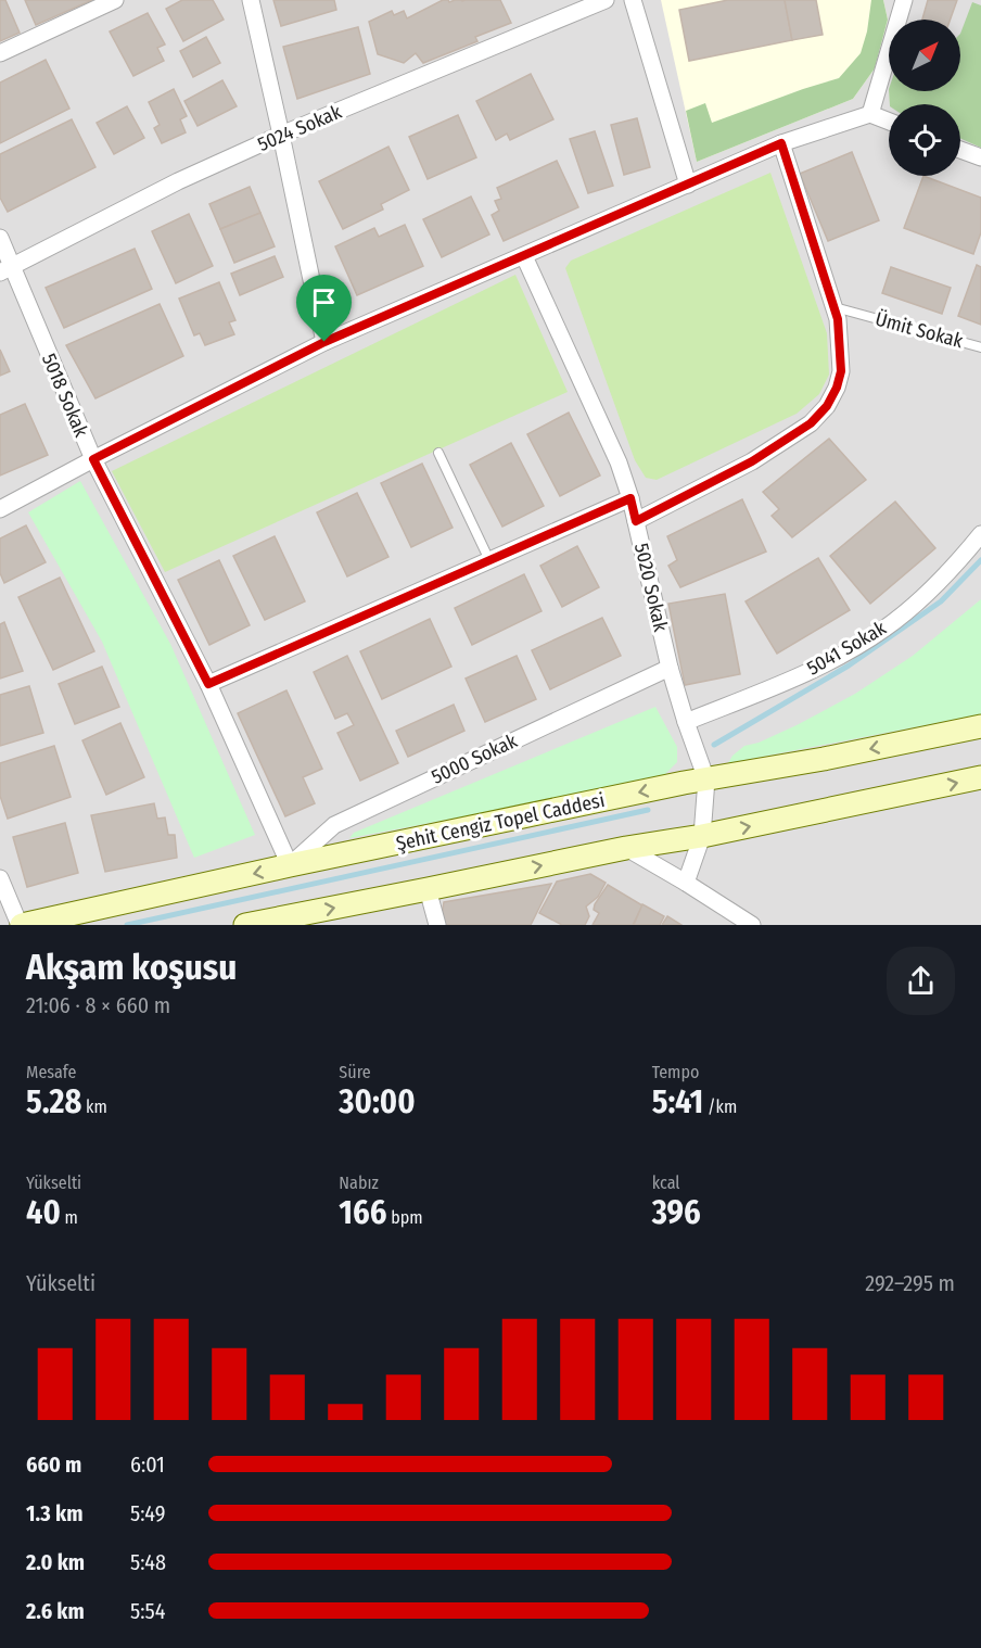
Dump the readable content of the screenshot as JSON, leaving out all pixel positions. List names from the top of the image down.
{
  "streets": {
    "main road": ["Şehit Cengiz Topel Caddesi"],
    "street": [
      "5024 Sokak",
      "5018 Sokak",
      "5020 Sokak",
      "5041 Sokak",
      "5000 Sokak"
    ],
    "lane": ["Ümit Sokak"]
  },
  "crossings": [
    ["5024 Sokak", "5018 Sokak"],
    ["5018 Sokak", "5000 Sokak"],
    ["5018 Sokak", "Şehit Cengiz Topel Caddesi"],
    ["5020 Sokak", "5041 Sokak"],
    ["5020 Sokak", "5000 Sokak"],
    ["5020 Sokak", "Şehit Cengiz Topel Caddesi"],
    ["5000 Sokak", "Şehit Cengiz Topel Caddesi"]
  ],
  "north": "top right",
  "page": {
    "heading": ["Akşam koşusu", "21:06 · 8 × 660 m"],
    "stats": [
      ["Mesafe", "5.28 km"],
      ["Süre", "30:00"],
      ["Tempo", "5:41 /km"],
      ["Yükselti", "40 m"],
      ["Nabız", "166 bpm"],
      ["kcal", "396"]
    ],
    "chart": ["Yükselti", "292–295 m"],
    "list": [
      {
        "name": "660 m",
        "note": "6:01"
      },
      {
        "name": "1.3 km",
        "note": "5:49"
      },
      {
        "name": "2.0 km",
        "note": "5:48"
      },
      {
        "name": "2.6 km",
        "note": "5:54"
      }
    ]
  }
}
